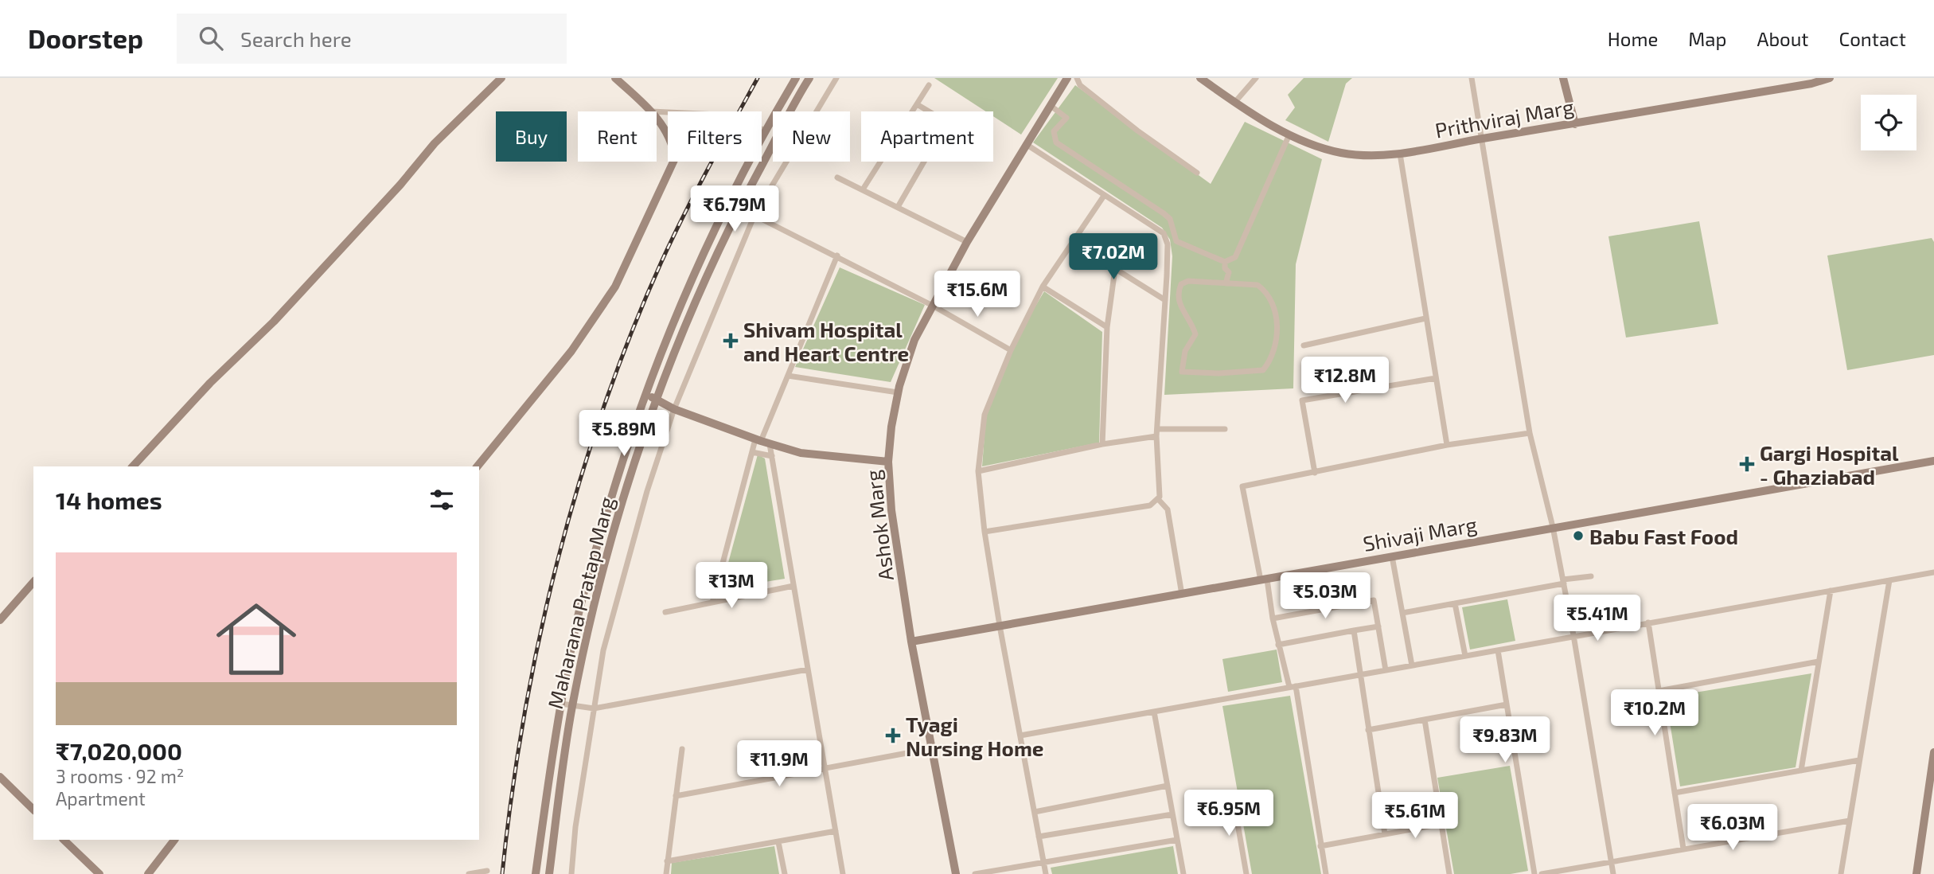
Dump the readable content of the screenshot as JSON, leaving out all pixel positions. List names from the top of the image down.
{
  "streets": {
    "street": [
      "Prithviraj Marg",
      "Ashok Marg",
      "Shivaji Marg",
      "Maharana Pratap Marg"
    ]
  },
  "crossings": [
    ["Ashok Marg", "Shivaji Marg"]
  ],
  "places": {
    "health": ["Shivam Hospital and Heart Centre", "Gargi Hospital - Ghaziabad", "Tyagi Nursing Home"],
    "other": ["Babu Fast Food"]
  },
  "page": {
    "header": "Doorstep",
    "search": "Search here",
    "nav": [
      "Home",
      "Map",
      "About",
      "Contact"
    ],
    "chip": [
      "Buy",
      "Rent",
      "Filters",
      "New",
      "Apartment"
    ],
    "price": [
      "₹6.79M",
      "₹7.02M",
      "₹15.6M",
      "₹12.8M",
      "₹5.89M",
      "₹13M",
      "₹5.03M",
      "₹5.41M",
      "₹10.2M",
      "₹9.83M",
      "₹11.9M",
      "₹6.95M",
      "₹5.61M",
      "₹6.03M"
    ],
    "heading": "14 homes",
    "list": [
      {
        "name": "₹7,020,000",
        "note": "3 rooms · 92 m² · Apartment"
      }
    ]
  }
}
